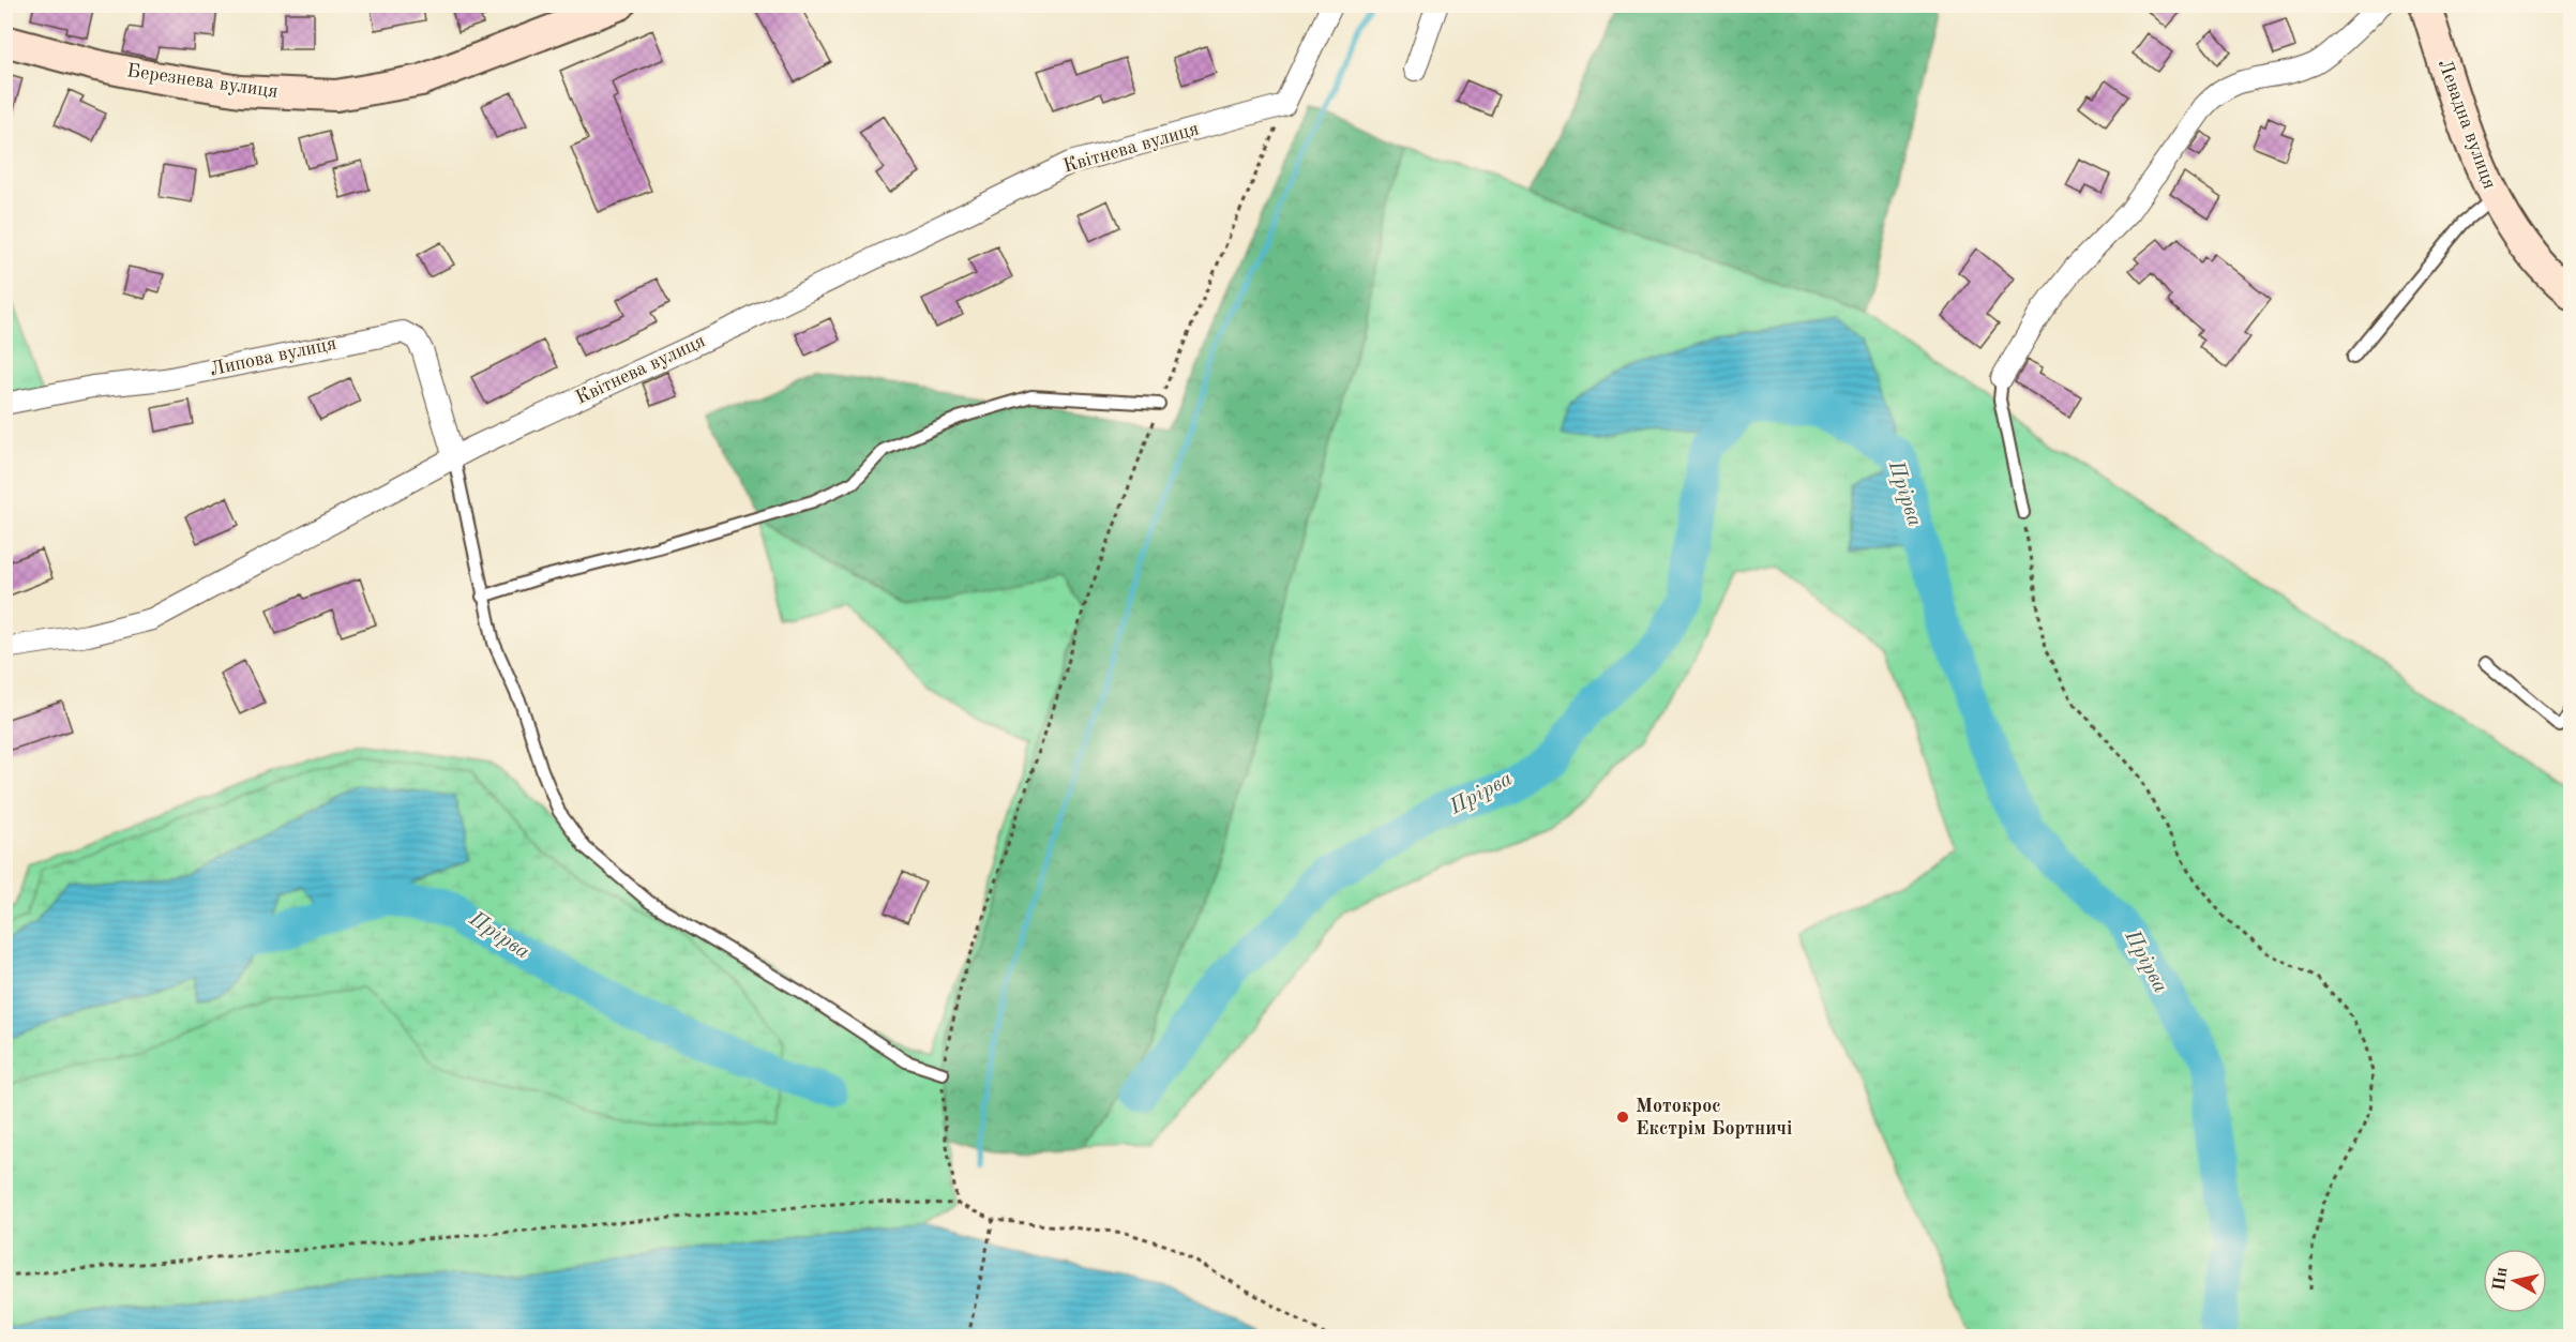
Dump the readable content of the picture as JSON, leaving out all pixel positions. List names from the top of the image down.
{
  "streets": {
    "street": [
      "Березнева вулиця",
      "Левадна вулиця",
      "Квітнева вулиця",
      "Липова вулиця"
    ]
  },
  "crossings": [
    ["Квітнева вулиця", "Липова вулиця"]
  ],
  "water": ["Прірва"],
  "places": ["Мотокрос Екстрім Бортничі"],
  "north": "left"
}
